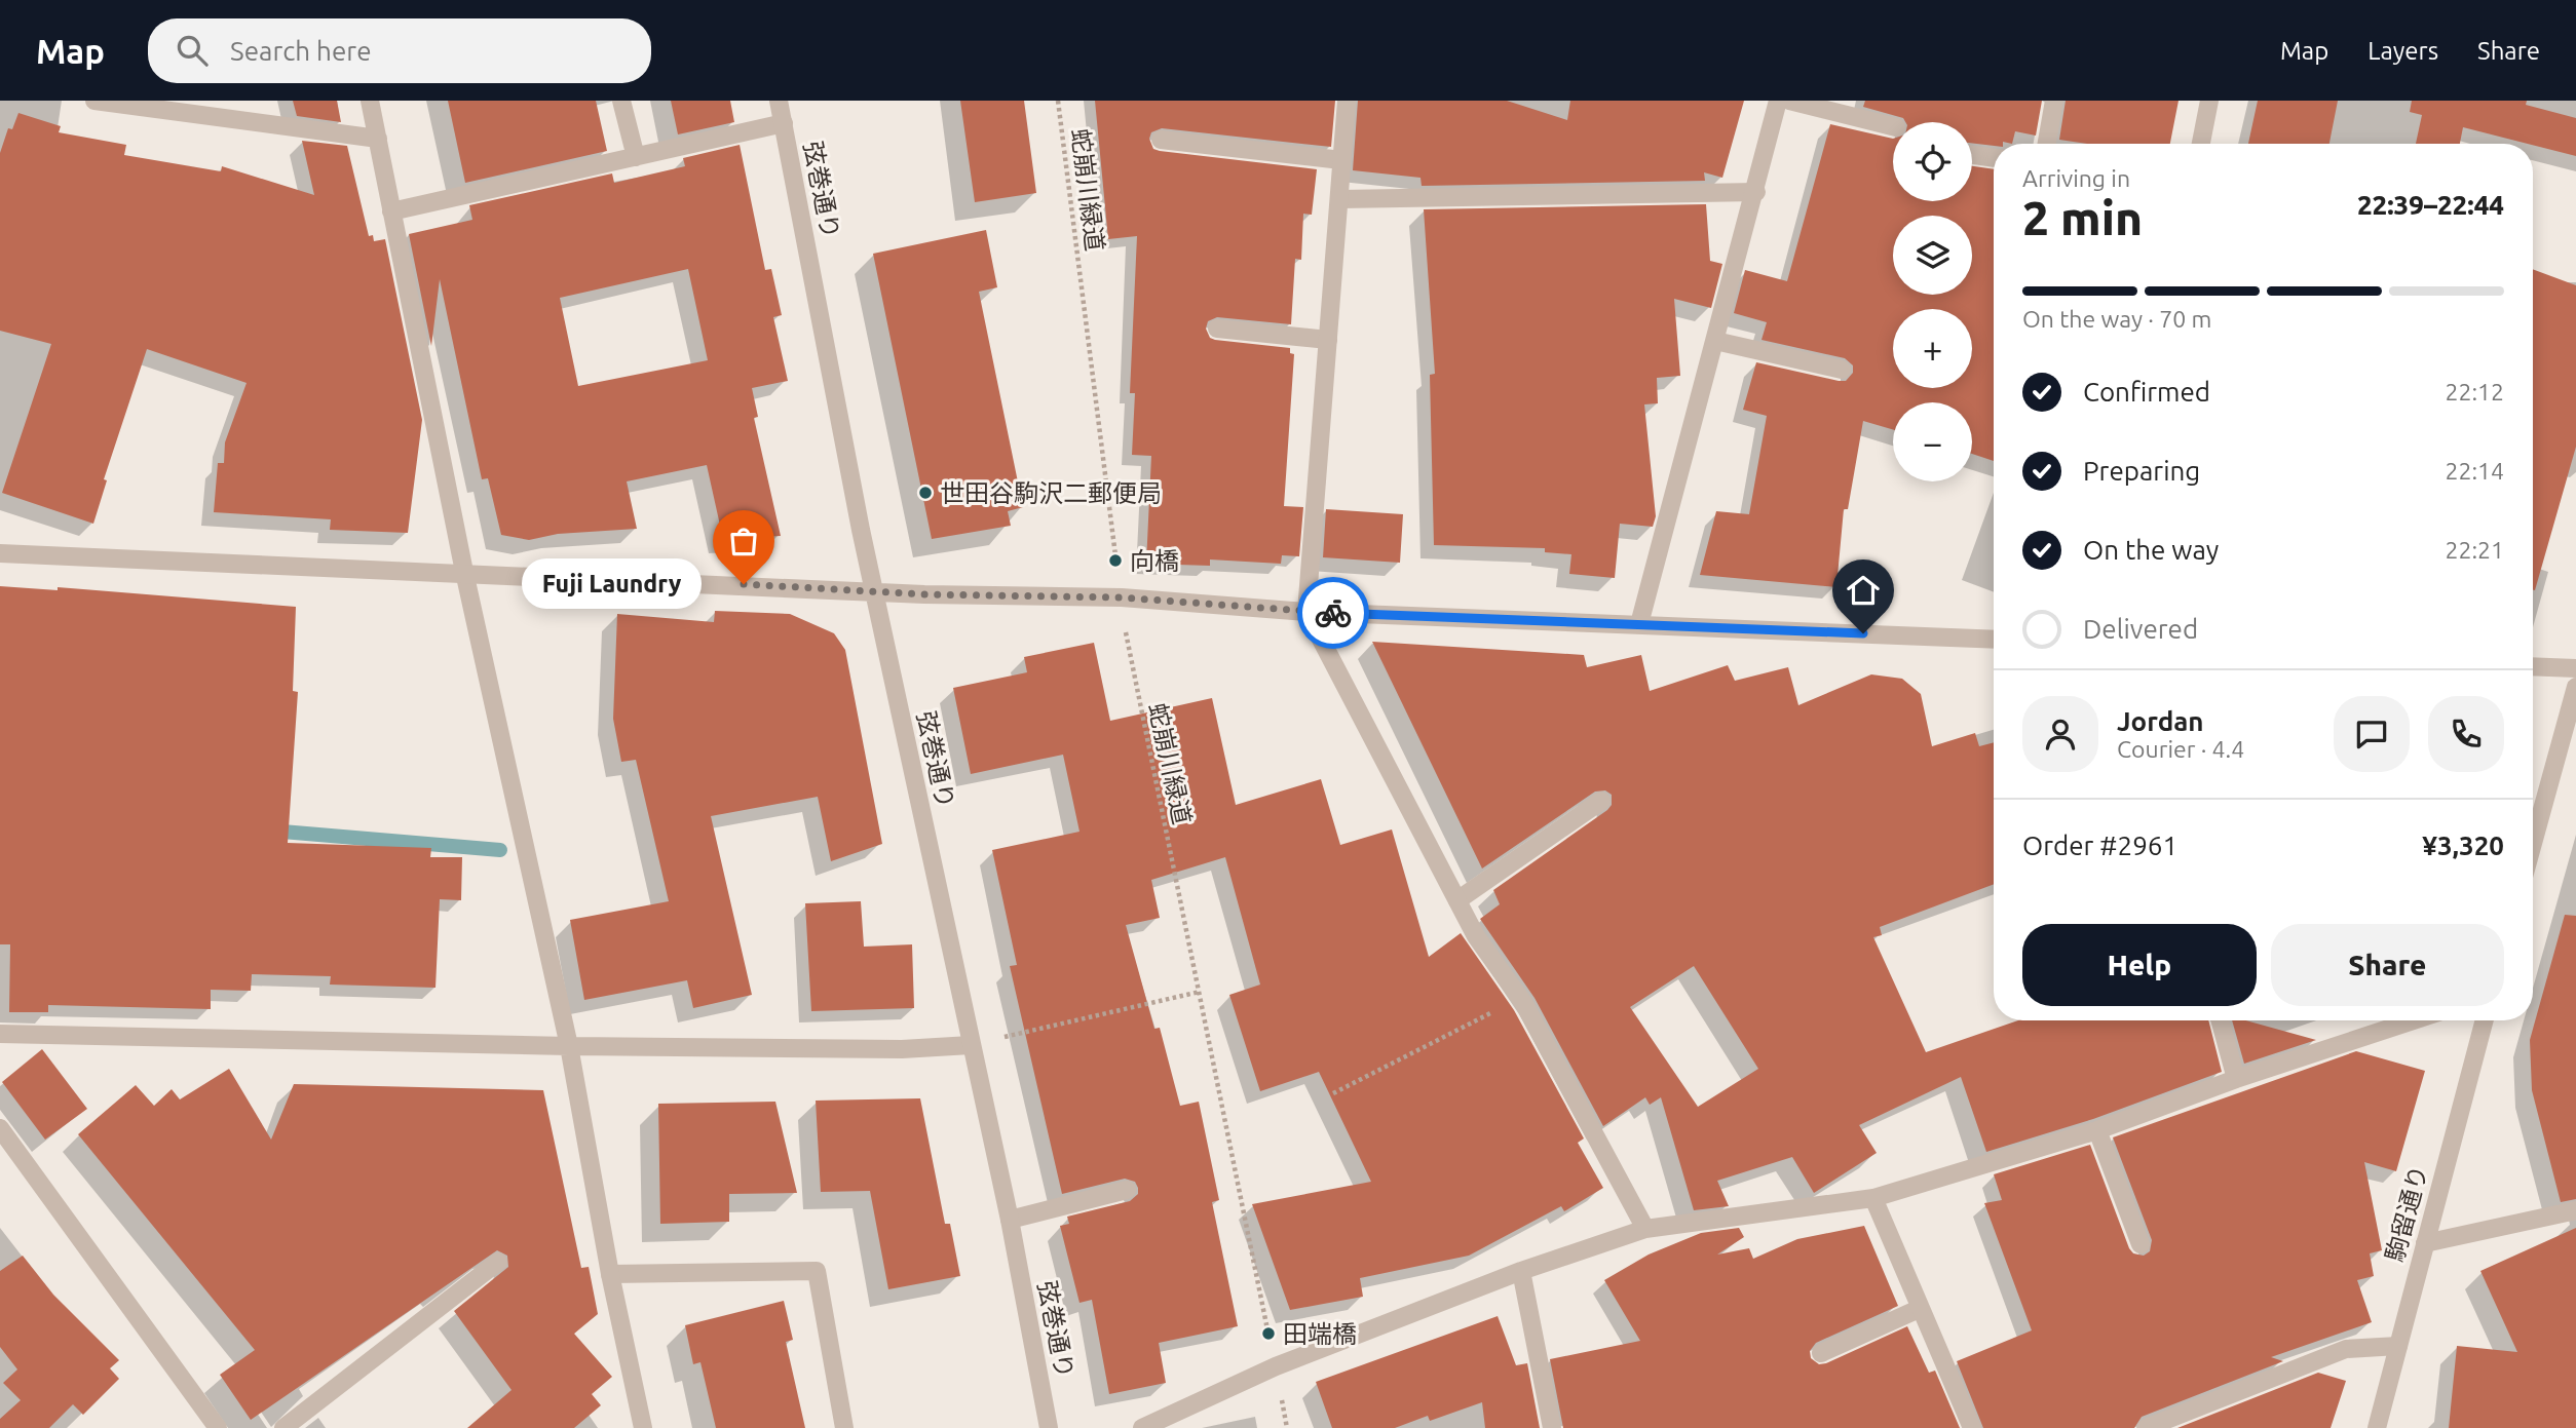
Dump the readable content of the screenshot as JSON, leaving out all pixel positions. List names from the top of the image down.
{
  "streets": {
    "street": ["弦巻通り", "駒留通り"],
    "path": ["蛇崩川緑道"]
  },
  "places": [
    "世田谷駒沢二郵便局",
    "向橋",
    "Fuji Laundry",
    "田端橋"
  ],
  "page": {
    "header": "Map",
    "search": "Search here",
    "nav": ["Map", "Layers", "Share"],
    "map_buttons": ["+", "−"],
    "heading": ["2 min", "Arriving in", "22:39–22:44"],
    "panel": [
      "Jordan",
      "Courier · 4.4",
      "Order #2961",
      "¥3,320"
    ],
    "bar": "On the way · 70 m",
    "list": [
      ["Confirmed", "22:12"],
      ["Preparing", "22:14"],
      ["On the way", "22:21"],
      "Delivered"
    ],
    "bubble": "Fuji Laundry",
    "buttons": ["Help", "Share"]
  }
}
